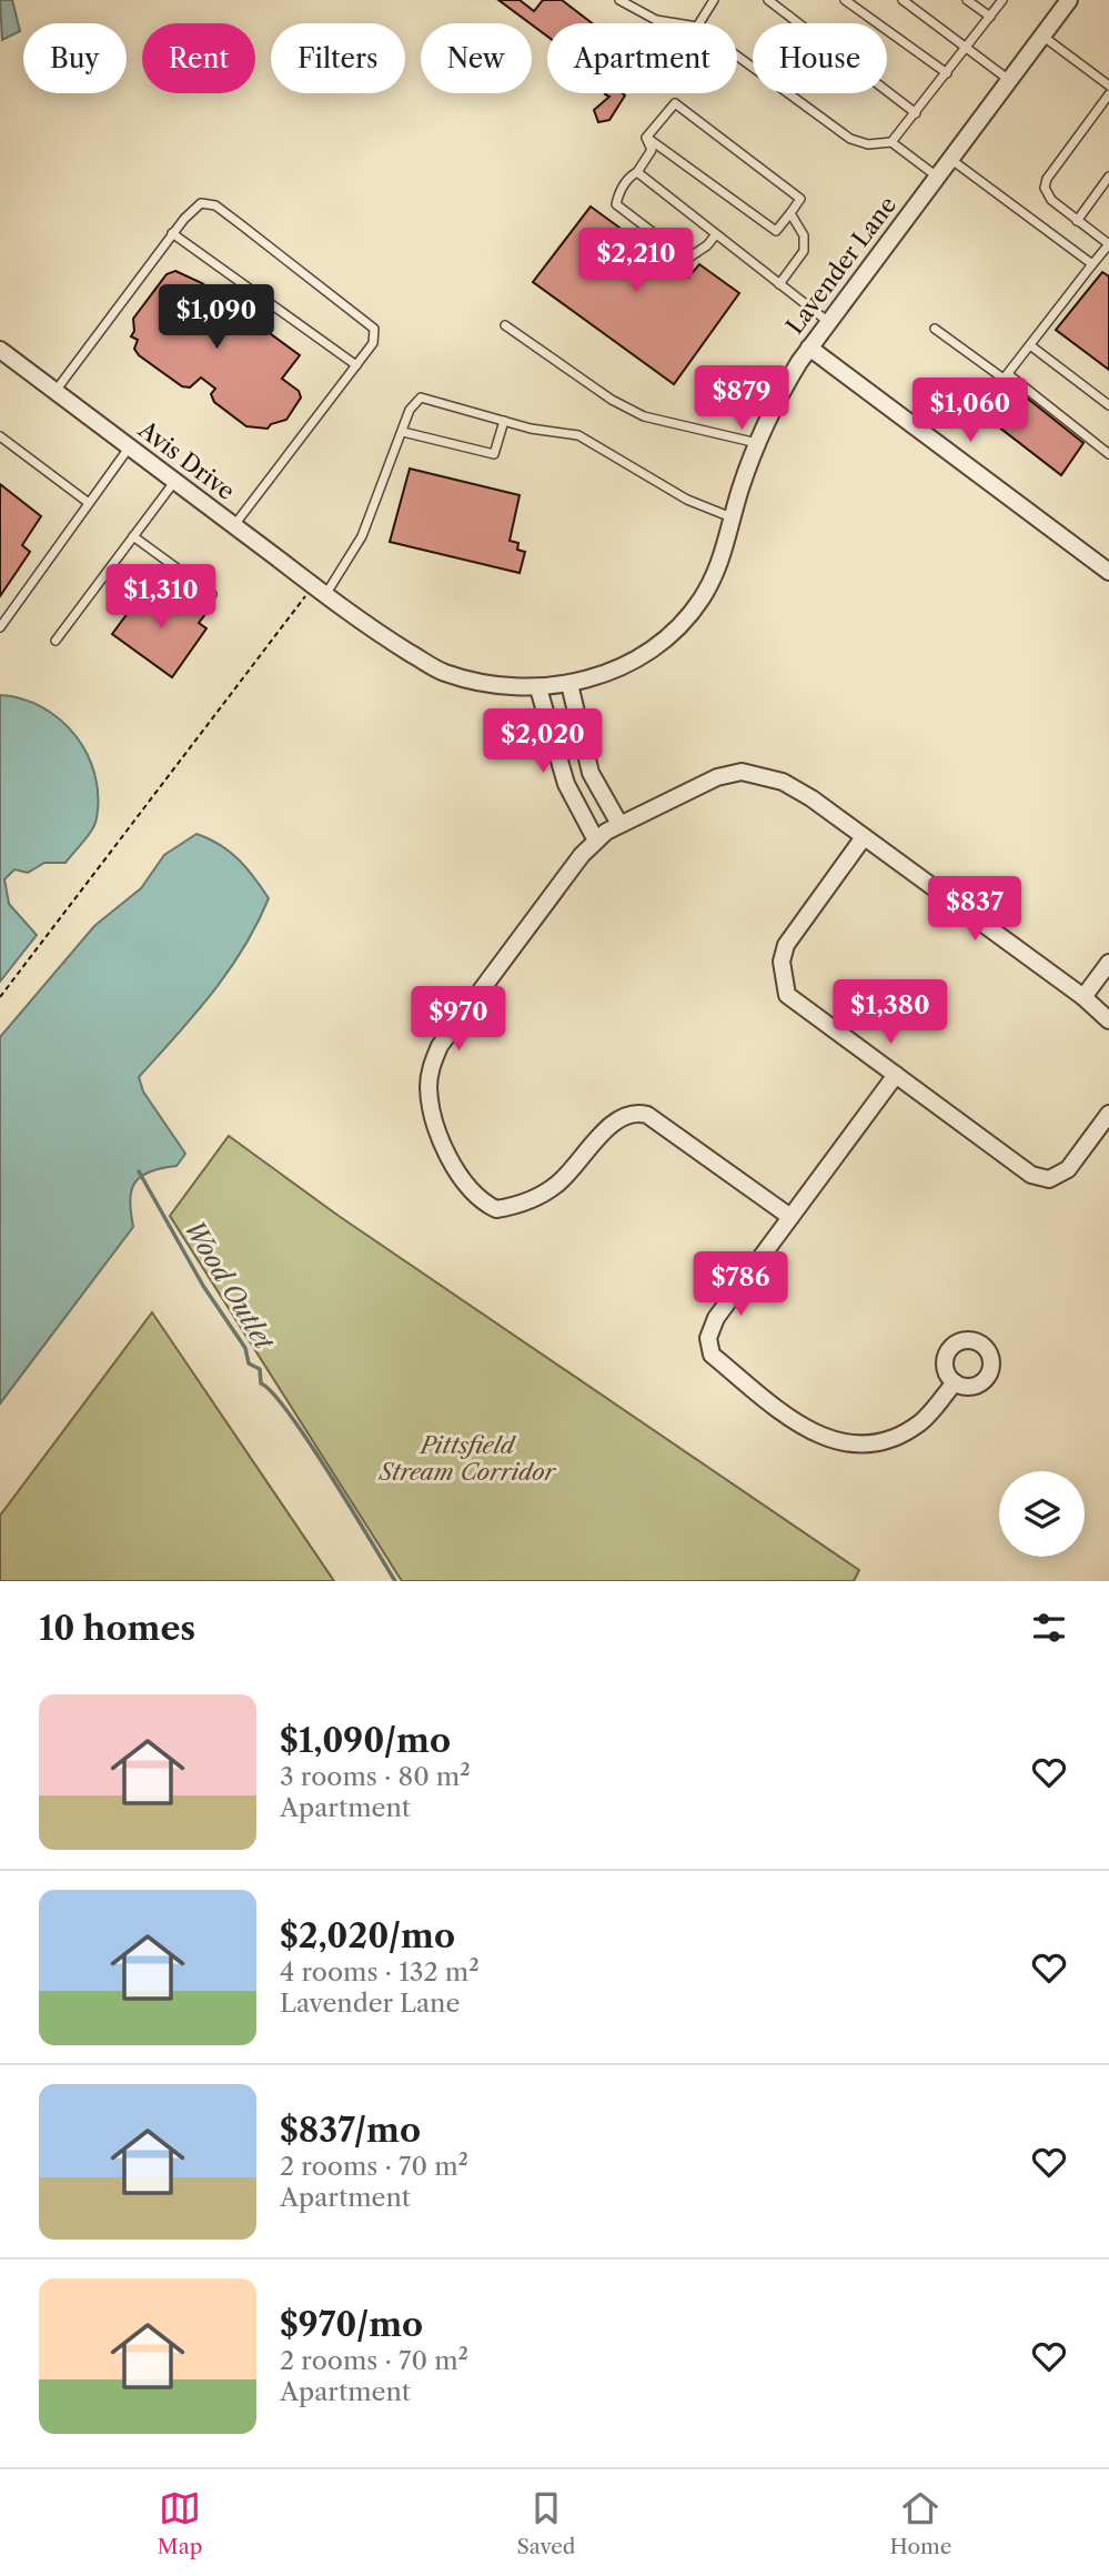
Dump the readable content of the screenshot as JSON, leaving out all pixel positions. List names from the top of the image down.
{
  "streets": {
    "street": ["Lavender Lane", "Avis Drive"]
  },
  "crossings": [
    ["Lavender Lane", "Avis Drive"]
  ],
  "water": ["Wood Outlet"],
  "parks": ["Pittsfield Stream Corridor"],
  "page": {
    "chip": [
      "Buy",
      "Rent",
      "Filters",
      "New",
      "Apartment",
      "House"
    ],
    "price": [
      "$2,210",
      "$1,090",
      "$879",
      "$1,060",
      "$1,310",
      "$2,020",
      "$837",
      "$1,380",
      "$970",
      "$786"
    ],
    "heading": "10 homes",
    "list": [
      {
        "name": "$1,090/mo",
        "note": "3 rooms · 80 m² · Apartment"
      },
      {
        "name": "$2,020/mo",
        "note": "4 rooms · 132 m² · Lavender Lane"
      },
      {
        "name": "$837/mo",
        "note": "2 rooms · 70 m² · Apartment"
      },
      {
        "name": "$970/mo",
        "note": "2 rooms · 70 m² · Apartment"
      }
    ],
    "tabs": ["Map", "Saved", "Home"]
  }
}
